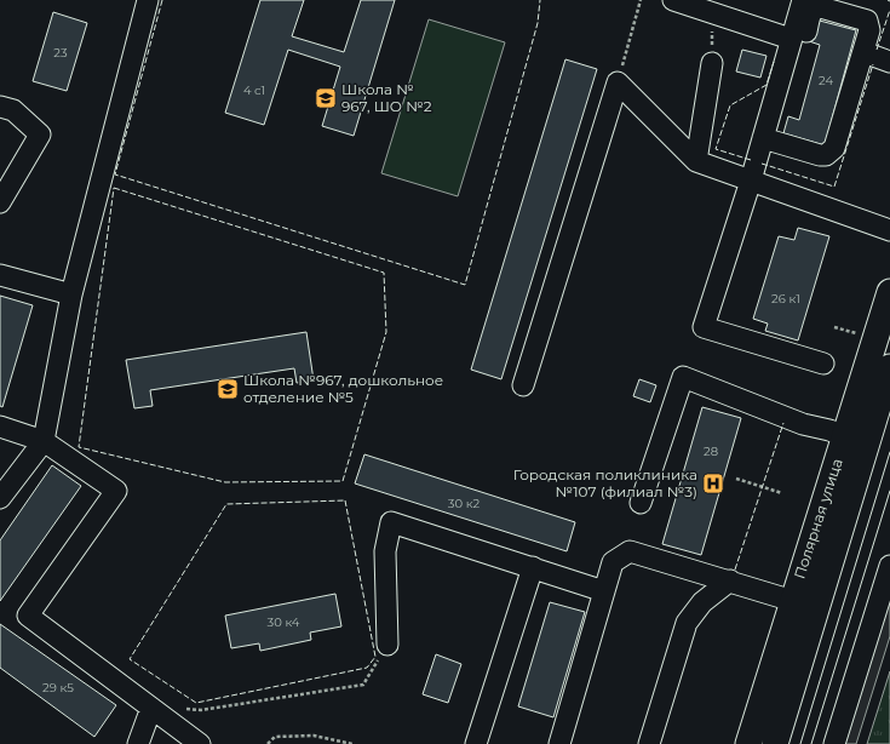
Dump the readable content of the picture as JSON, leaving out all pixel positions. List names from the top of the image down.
{
  "streets": {
    "main road": ["Полярная улица"]
  },
  "places": {
    "school or university": ["Школа № 967, ШО №2", "Школа №967, дошкольное отделение №5"],
    "hospital": ["Городская поликлиника №107 (филиал №3)"]
  },
  "house_numbers": [
    "23",
    "24",
    "4 с1",
    "26 к1",
    "28",
    "30 к2",
    "30 к4",
    "29 к5"
  ]
}
